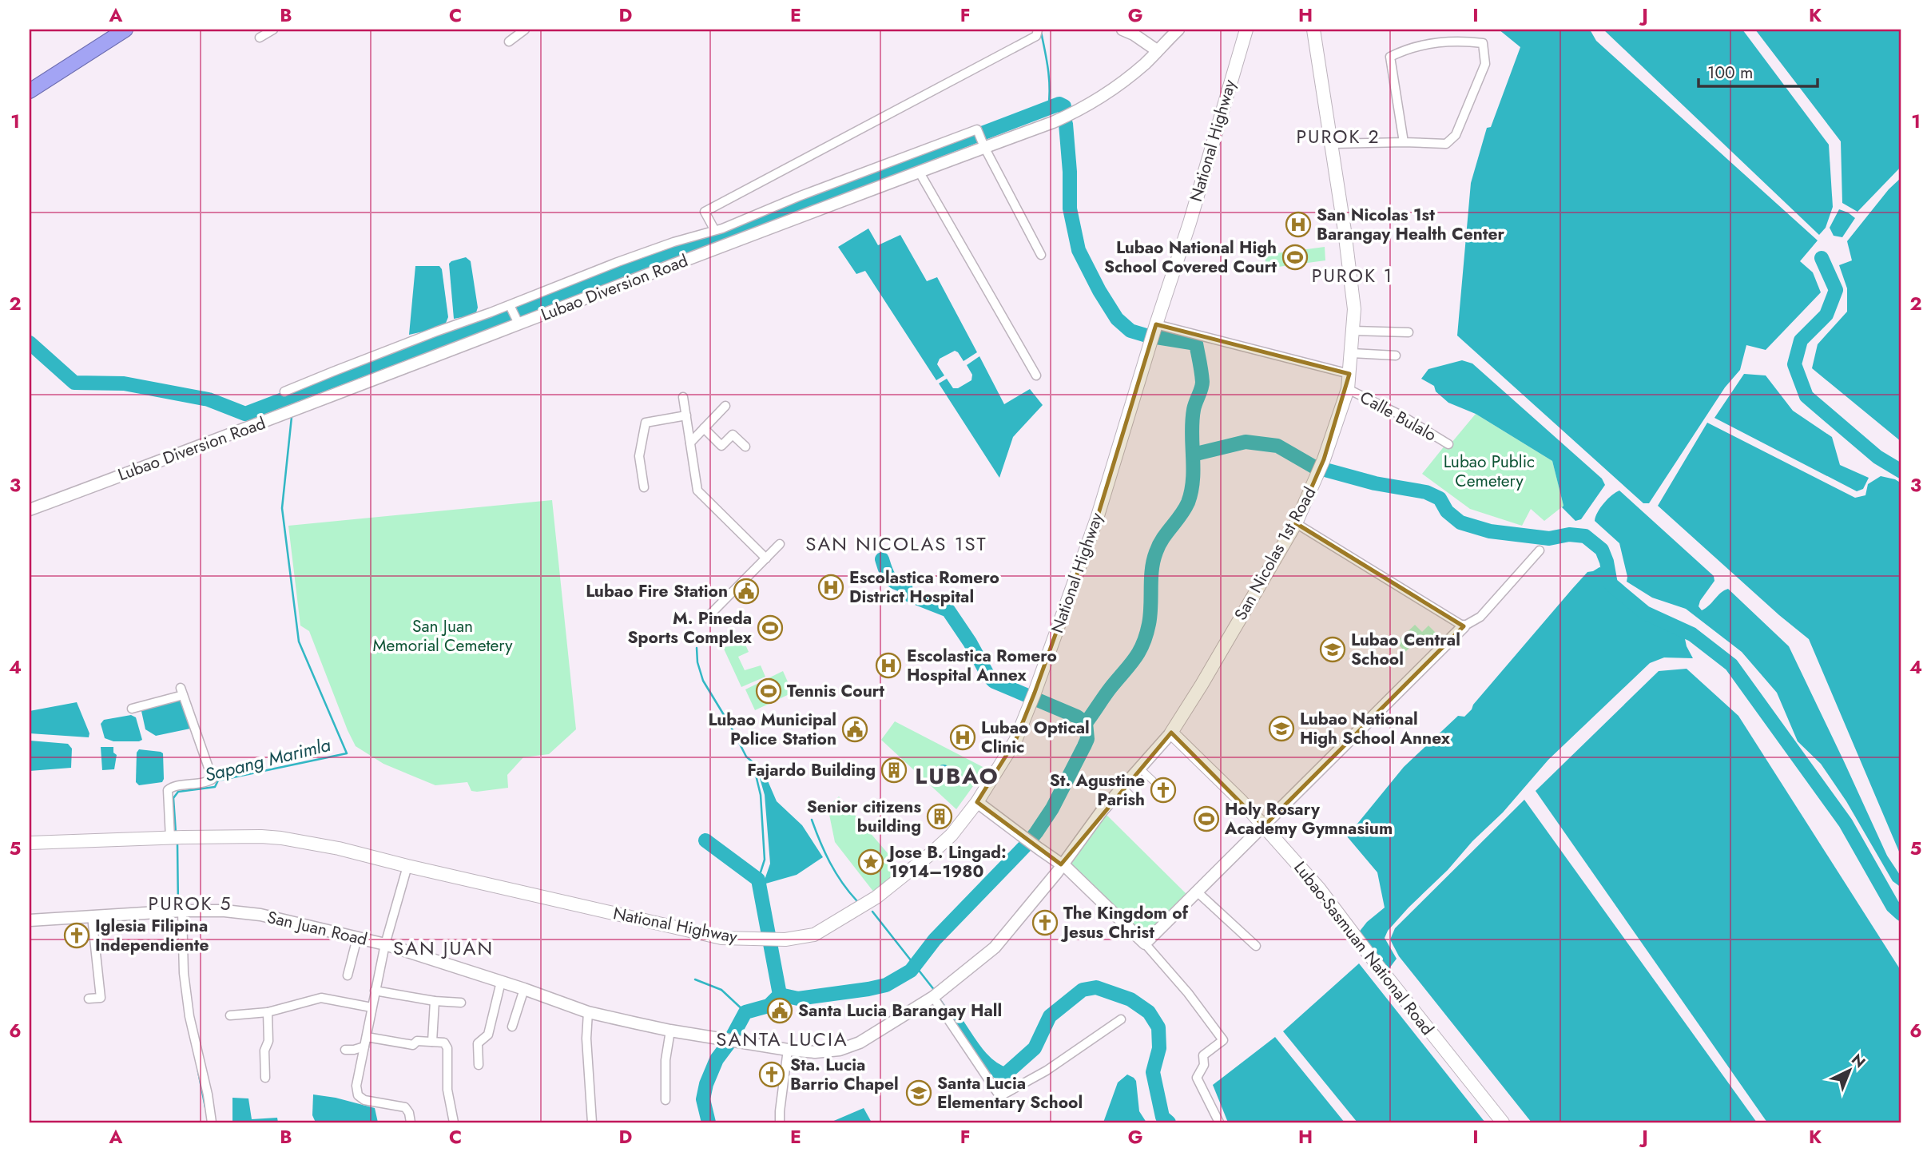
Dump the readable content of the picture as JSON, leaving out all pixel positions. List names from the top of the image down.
{
  "streets": {
    "main road": ["National Highway", "San Nicolas 1st Road", "Lubao-Sasmuan National Road"],
    "street": ["Lubao Diversion Road", "Calle Bulalo", "San Juan Road"]
  },
  "crossings": [
    ["Calle Bulalo", "San Nicolas 1st Road"],
    ["San Nicolas 1st Road", "San Juan Road"],
    ["San Nicolas 1st Road", "Lubao-Sasmuan National Road"],
    ["San Juan Road", "Lubao-Sasmuan National Road"]
  ],
  "districts": [
    "PUROK 2",
    "PUROK 1",
    "SAN NICOLAS 1ST",
    "LUBAO",
    "PUROK 5",
    "SAN JUAN",
    "SANTA LUCIA"
  ],
  "water": ["Sapang Marimla"],
  "parks": ["Lubao Public Cemetery", "San Juan Memorial Cemetery"],
  "places": {
    "hospital": [
      "San Nicolas 1st Barangay Health Center",
      "Escolastica Romero District Hospital",
      "Escolastica Romero Hospital Annex",
      "Lubao Optical Clinic"
    ],
    "sports": [
      "Lubao National High School Covered Court",
      "M. Pineda Sports Complex",
      "Tennis Court",
      "Holy Rosary Academy Gymnasium"
    ],
    "public building": ["Lubao Fire Station", "Lubao Municipal Police Station", "Santa Lucia Barangay Hall"],
    "school or university": ["Lubao Central School", "Lubao National High School Annex", "Santa Lucia Elementary School"],
    "building": ["Fajardo Building", "Senior citizens building"],
    "church": [
      "St. Agustine Parish",
      "The Kingdom of Jesus Christ",
      "Iglesia Filipina Independiente",
      "Sta. Lucia Barrio Chapel"
    ],
    "place": ["Jose B. Lingad: 1914–1980"]
  },
  "scale_bar": "100 m",
  "north": "top right",
  "grid": {
    "columns": [
      "A",
      "B",
      "C",
      "D",
      "E",
      "F",
      "G",
      "H",
      "I",
      "J",
      "K"
    ],
    "rows": [
      "1",
      "2",
      "3",
      "4",
      "5",
      "6"
    ]
  }
}
